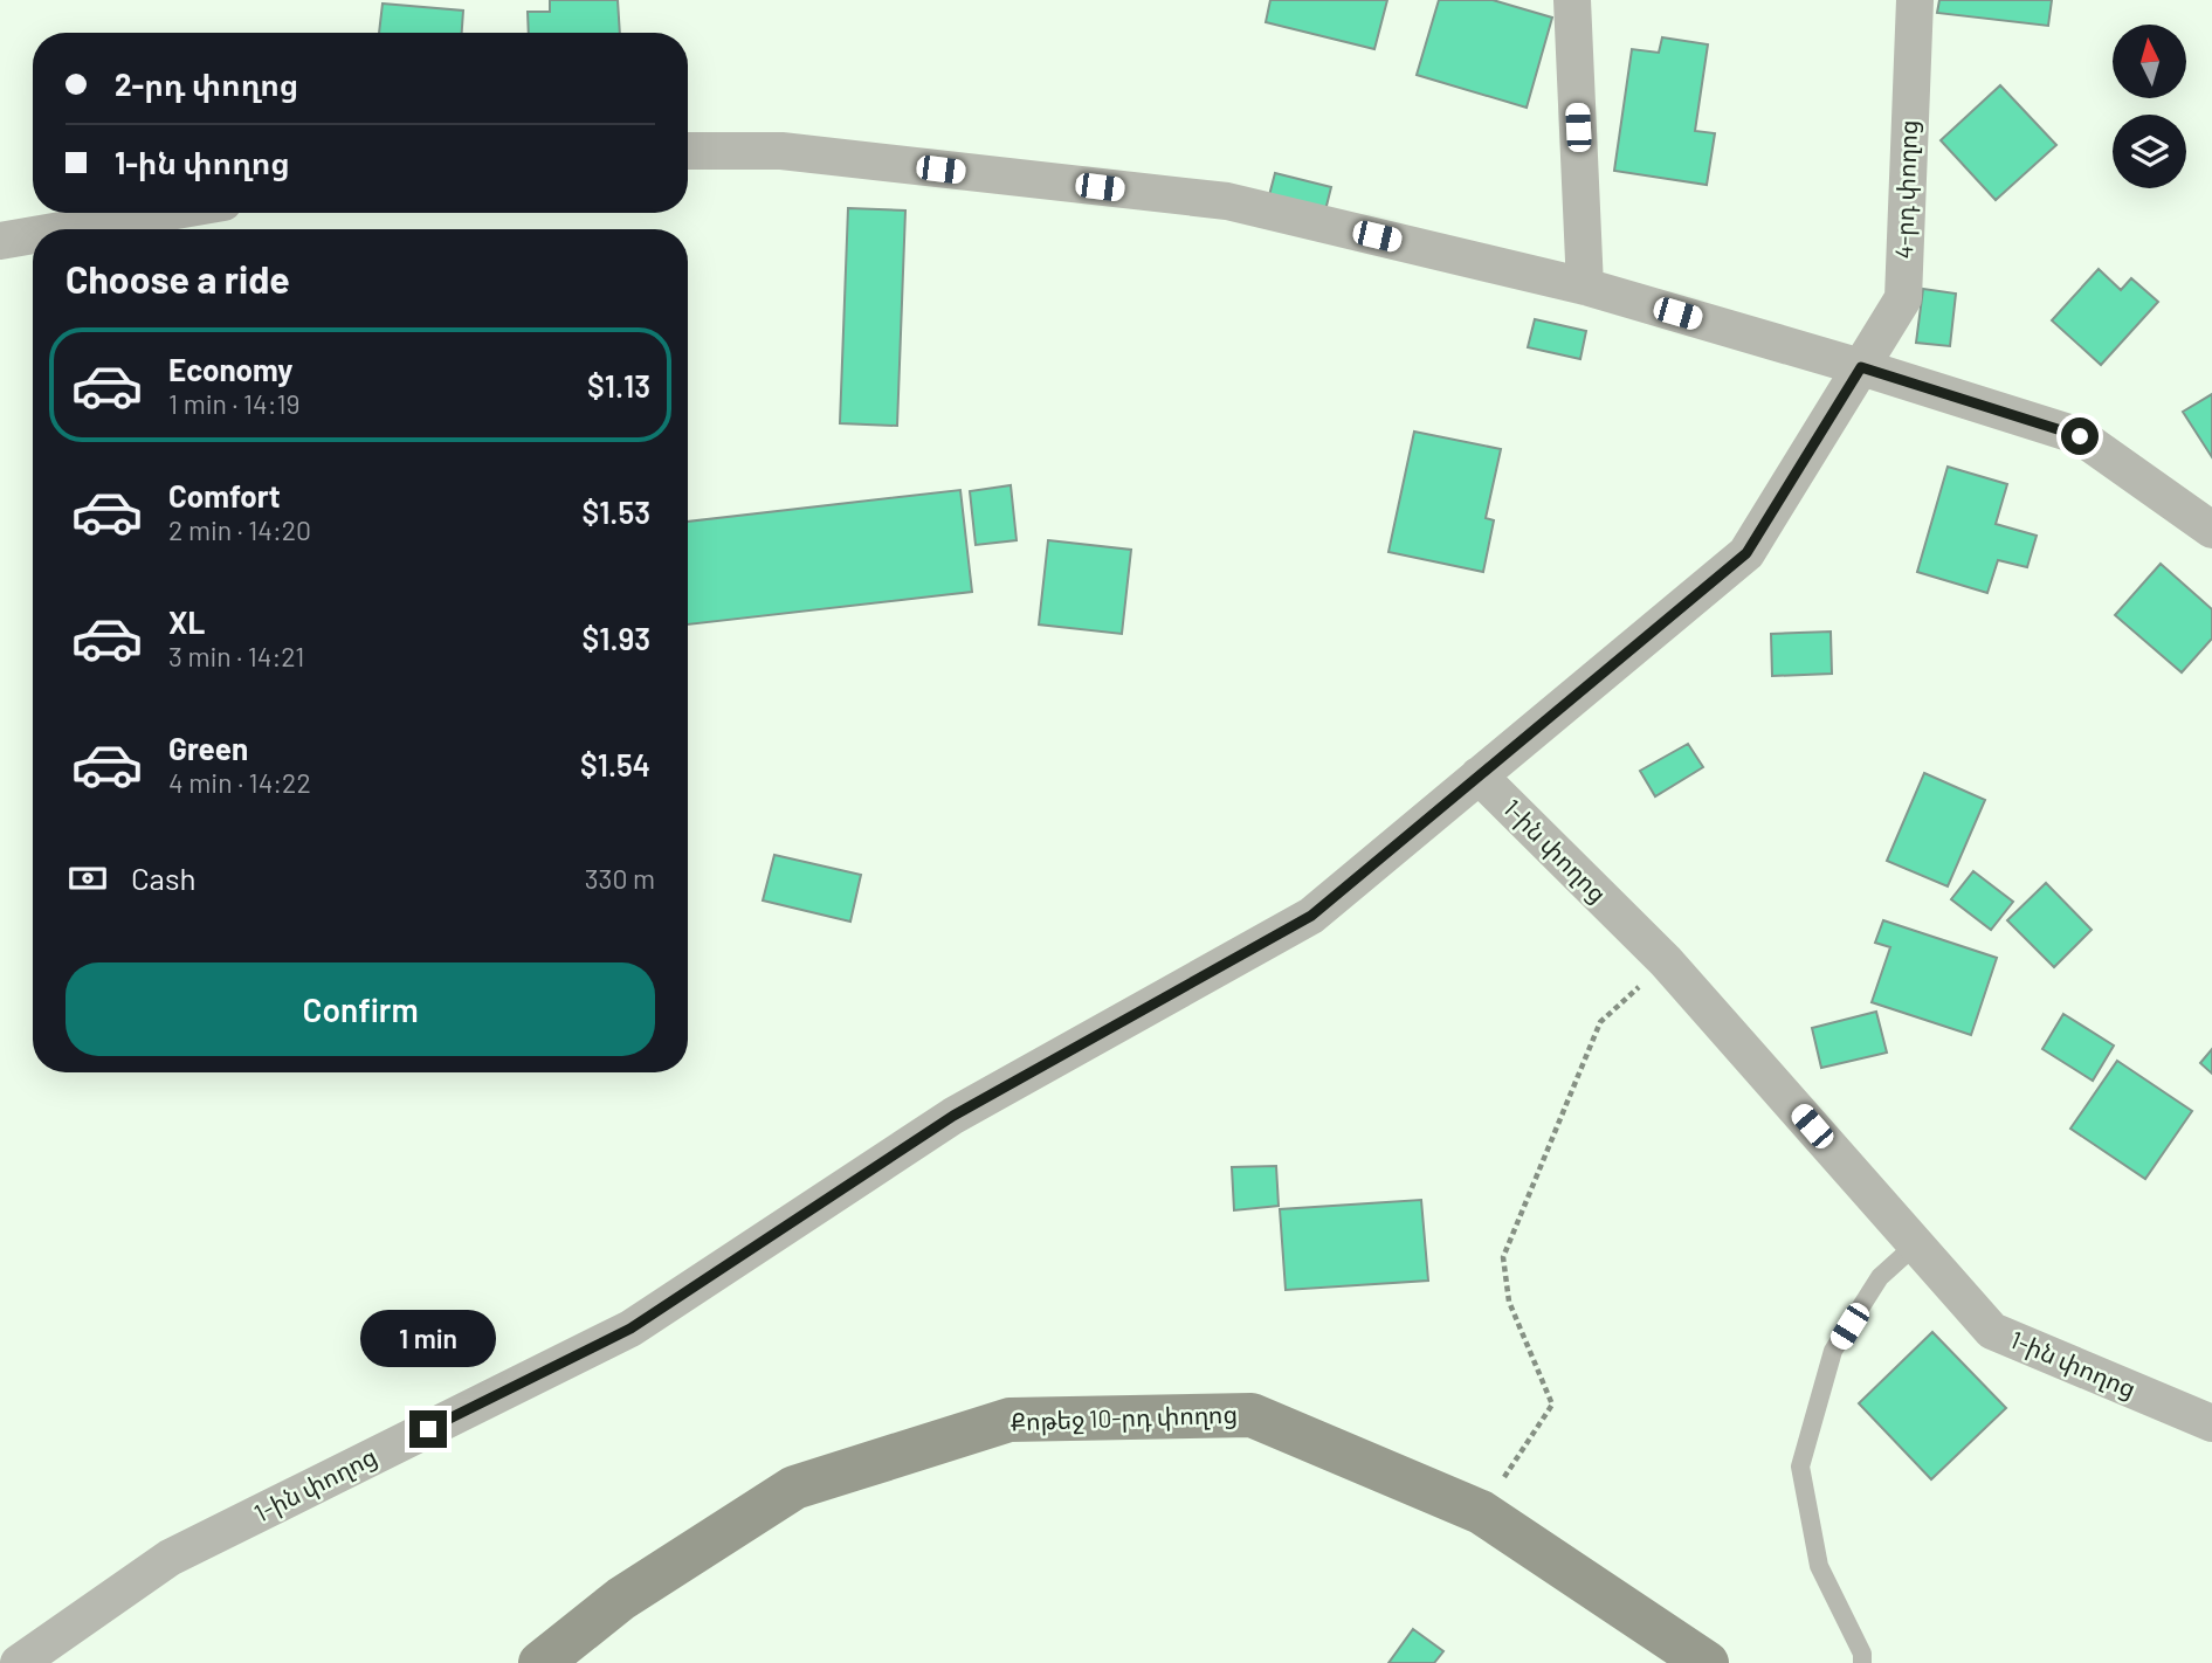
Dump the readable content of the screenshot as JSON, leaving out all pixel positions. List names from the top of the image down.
{
  "streets": {
    "street": ["4-րդ փողոց", "1-ին փողոց", "Քոթեջ 10-րդ փողոց"]
  },
  "crossings": [
    ["4-րդ փողոց", "1-ին փողոց"]
  ],
  "north": "top",
  "page": {
    "banner": ["2-րդ փողոց", "1-ին փողոց"],
    "heading": "Choose a ride",
    "list": [
      {
        "name": "Economy",
        "note": "1 min · 14:19",
        "value": "$1.13"
      },
      {
        "name": "Comfort",
        "note": "2 min · 14:20",
        "value": "$1.53"
      },
      {
        "name": "XL",
        "note": "3 min · 14:21",
        "value": "$1.93"
      },
      {
        "name": "Green",
        "note": "4 min · 14:22",
        "value": "$1.54"
      }
    ],
    "pay": ["Cash", "330 m"],
    "buttons": "Confirm",
    "bubble": "1 min"
  }
}
